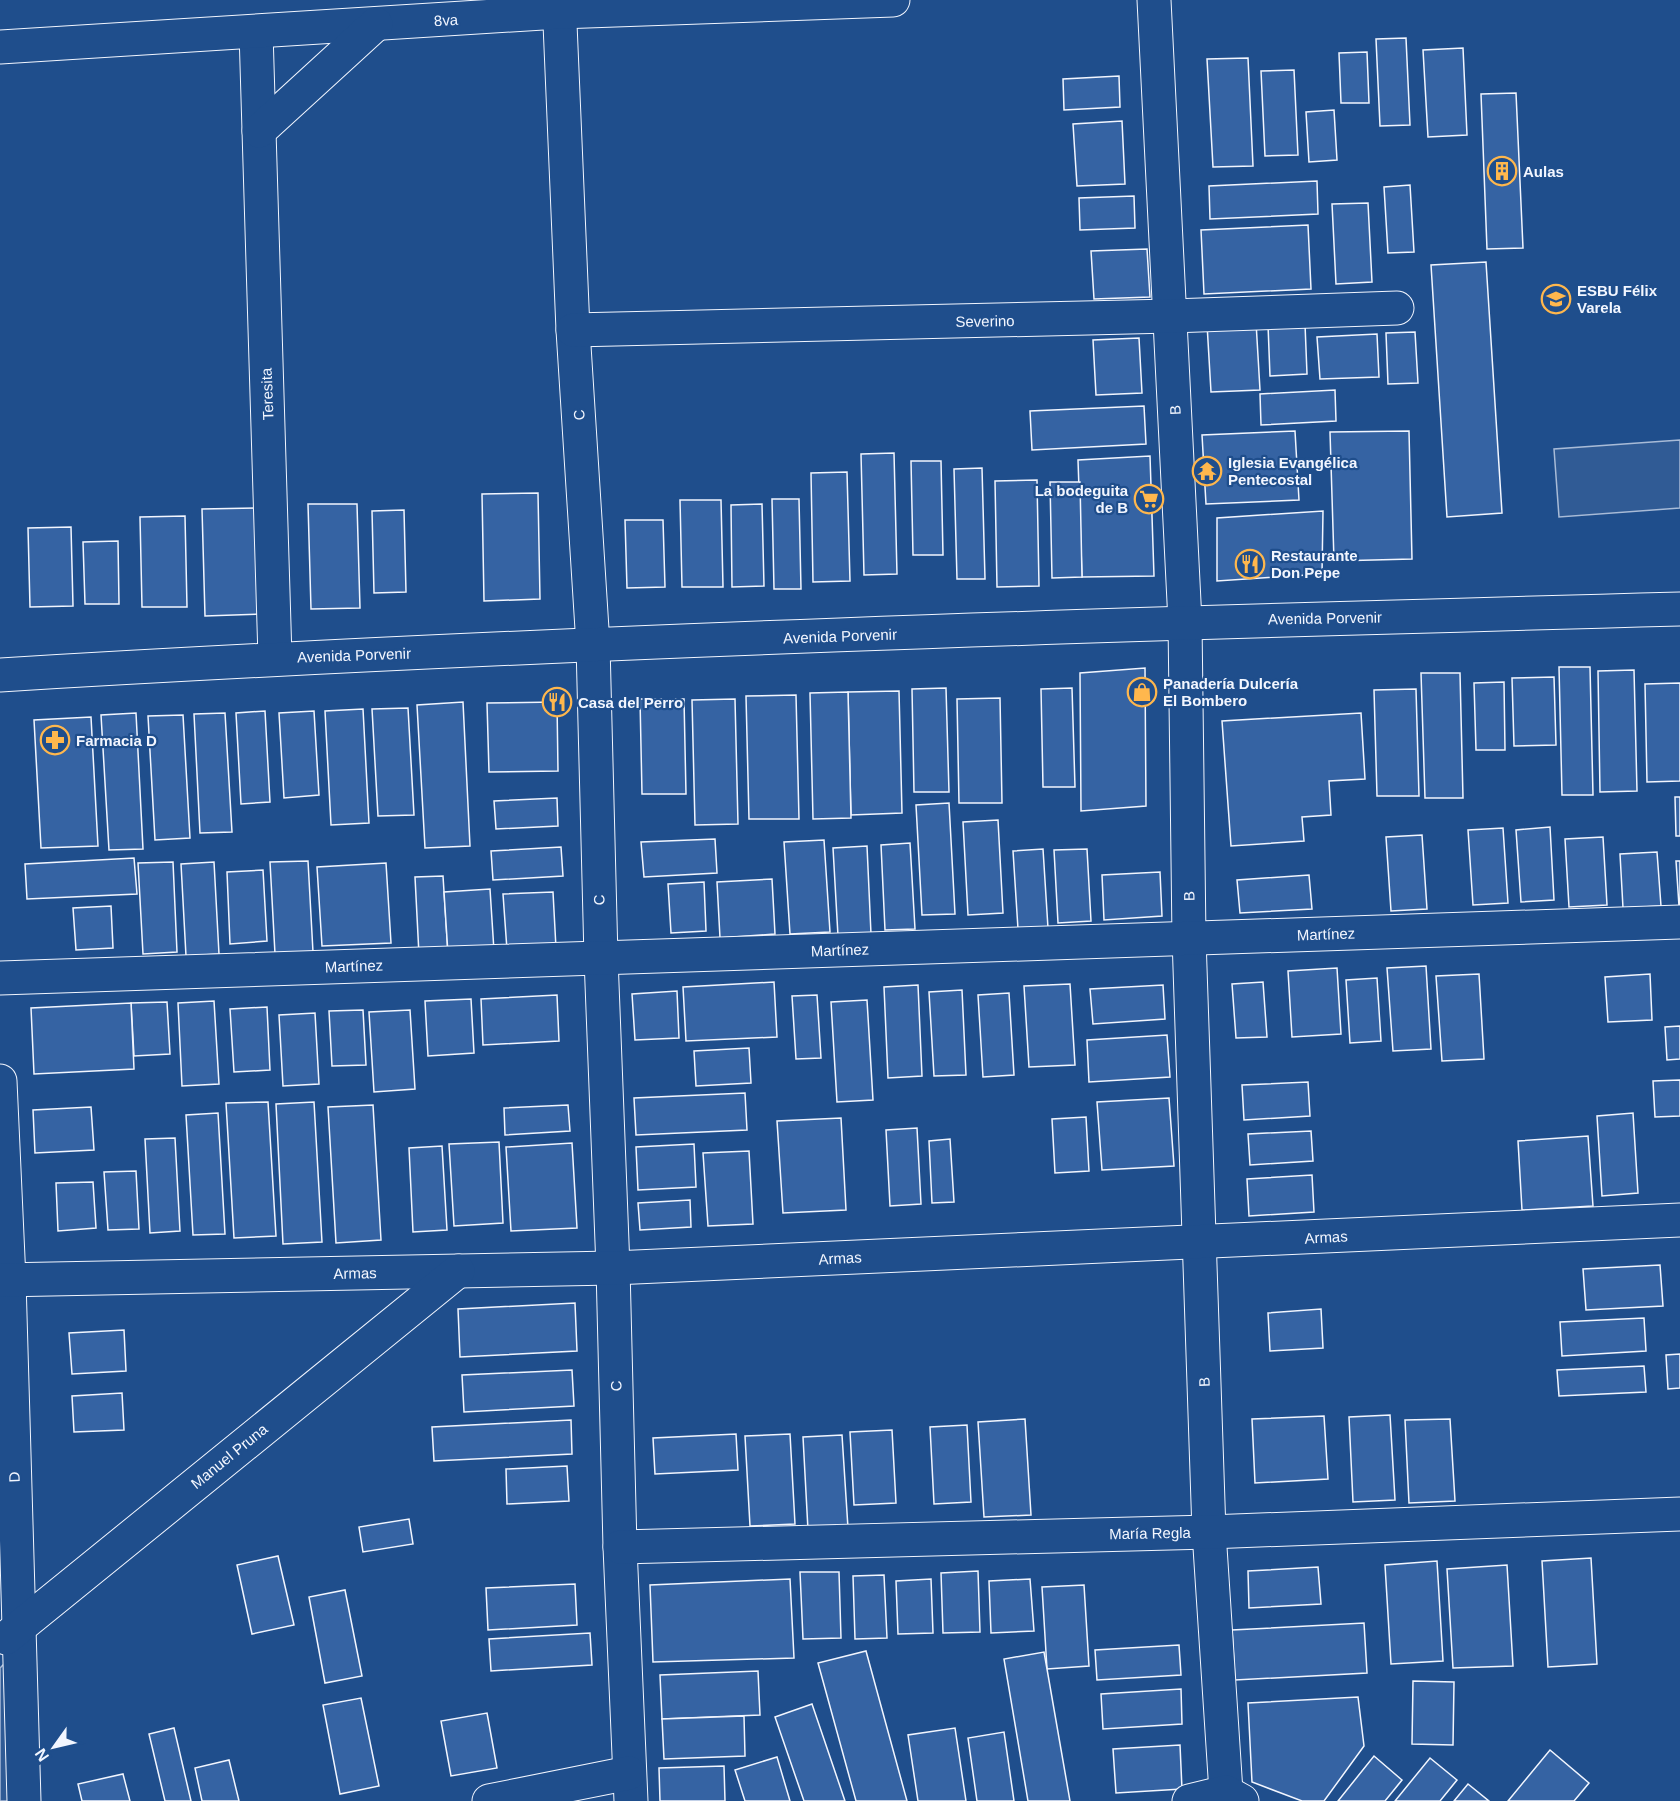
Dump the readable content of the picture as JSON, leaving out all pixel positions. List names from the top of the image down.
{
  "streets": {
    "street": [
      "8va",
      "Severino",
      "Teresita",
      "B",
      "C",
      "Avenida Porvenir",
      "Martínez",
      "Armas",
      "Manuel Pruna",
      "D",
      "María Regla"
    ]
  },
  "crossings": [
    ["8va", "Teresita"],
    ["8va", "C"],
    ["Severino", "B"],
    ["Severino", "C"],
    ["Teresita", "Avenida Porvenir"],
    ["B", "Avenida Porvenir"],
    ["B", "Martínez"],
    ["B", "Armas"],
    ["B", "María Regla"],
    ["C", "Avenida Porvenir"],
    ["C", "Martínez"],
    ["C", "Armas"],
    ["C", "María Regla"],
    ["Armas", "Manuel Pruna"],
    ["Armas", "D"],
    ["Manuel Pruna", "D"]
  ],
  "places": {
    "building": ["Aulas"],
    "school or university": ["ESBU Félix Varela"],
    "temple": ["Iglesia Evangélica Pentecostal"],
    "supermarket": ["La bodeguita de B"],
    "restaurant": ["Restaurante Don Pepe", "Casa del Perro"],
    "shop": ["Panadería Dulcería El Bombero"],
    "pharmacy": ["Farmacia D"]
  },
  "north": "bottom left"
}
